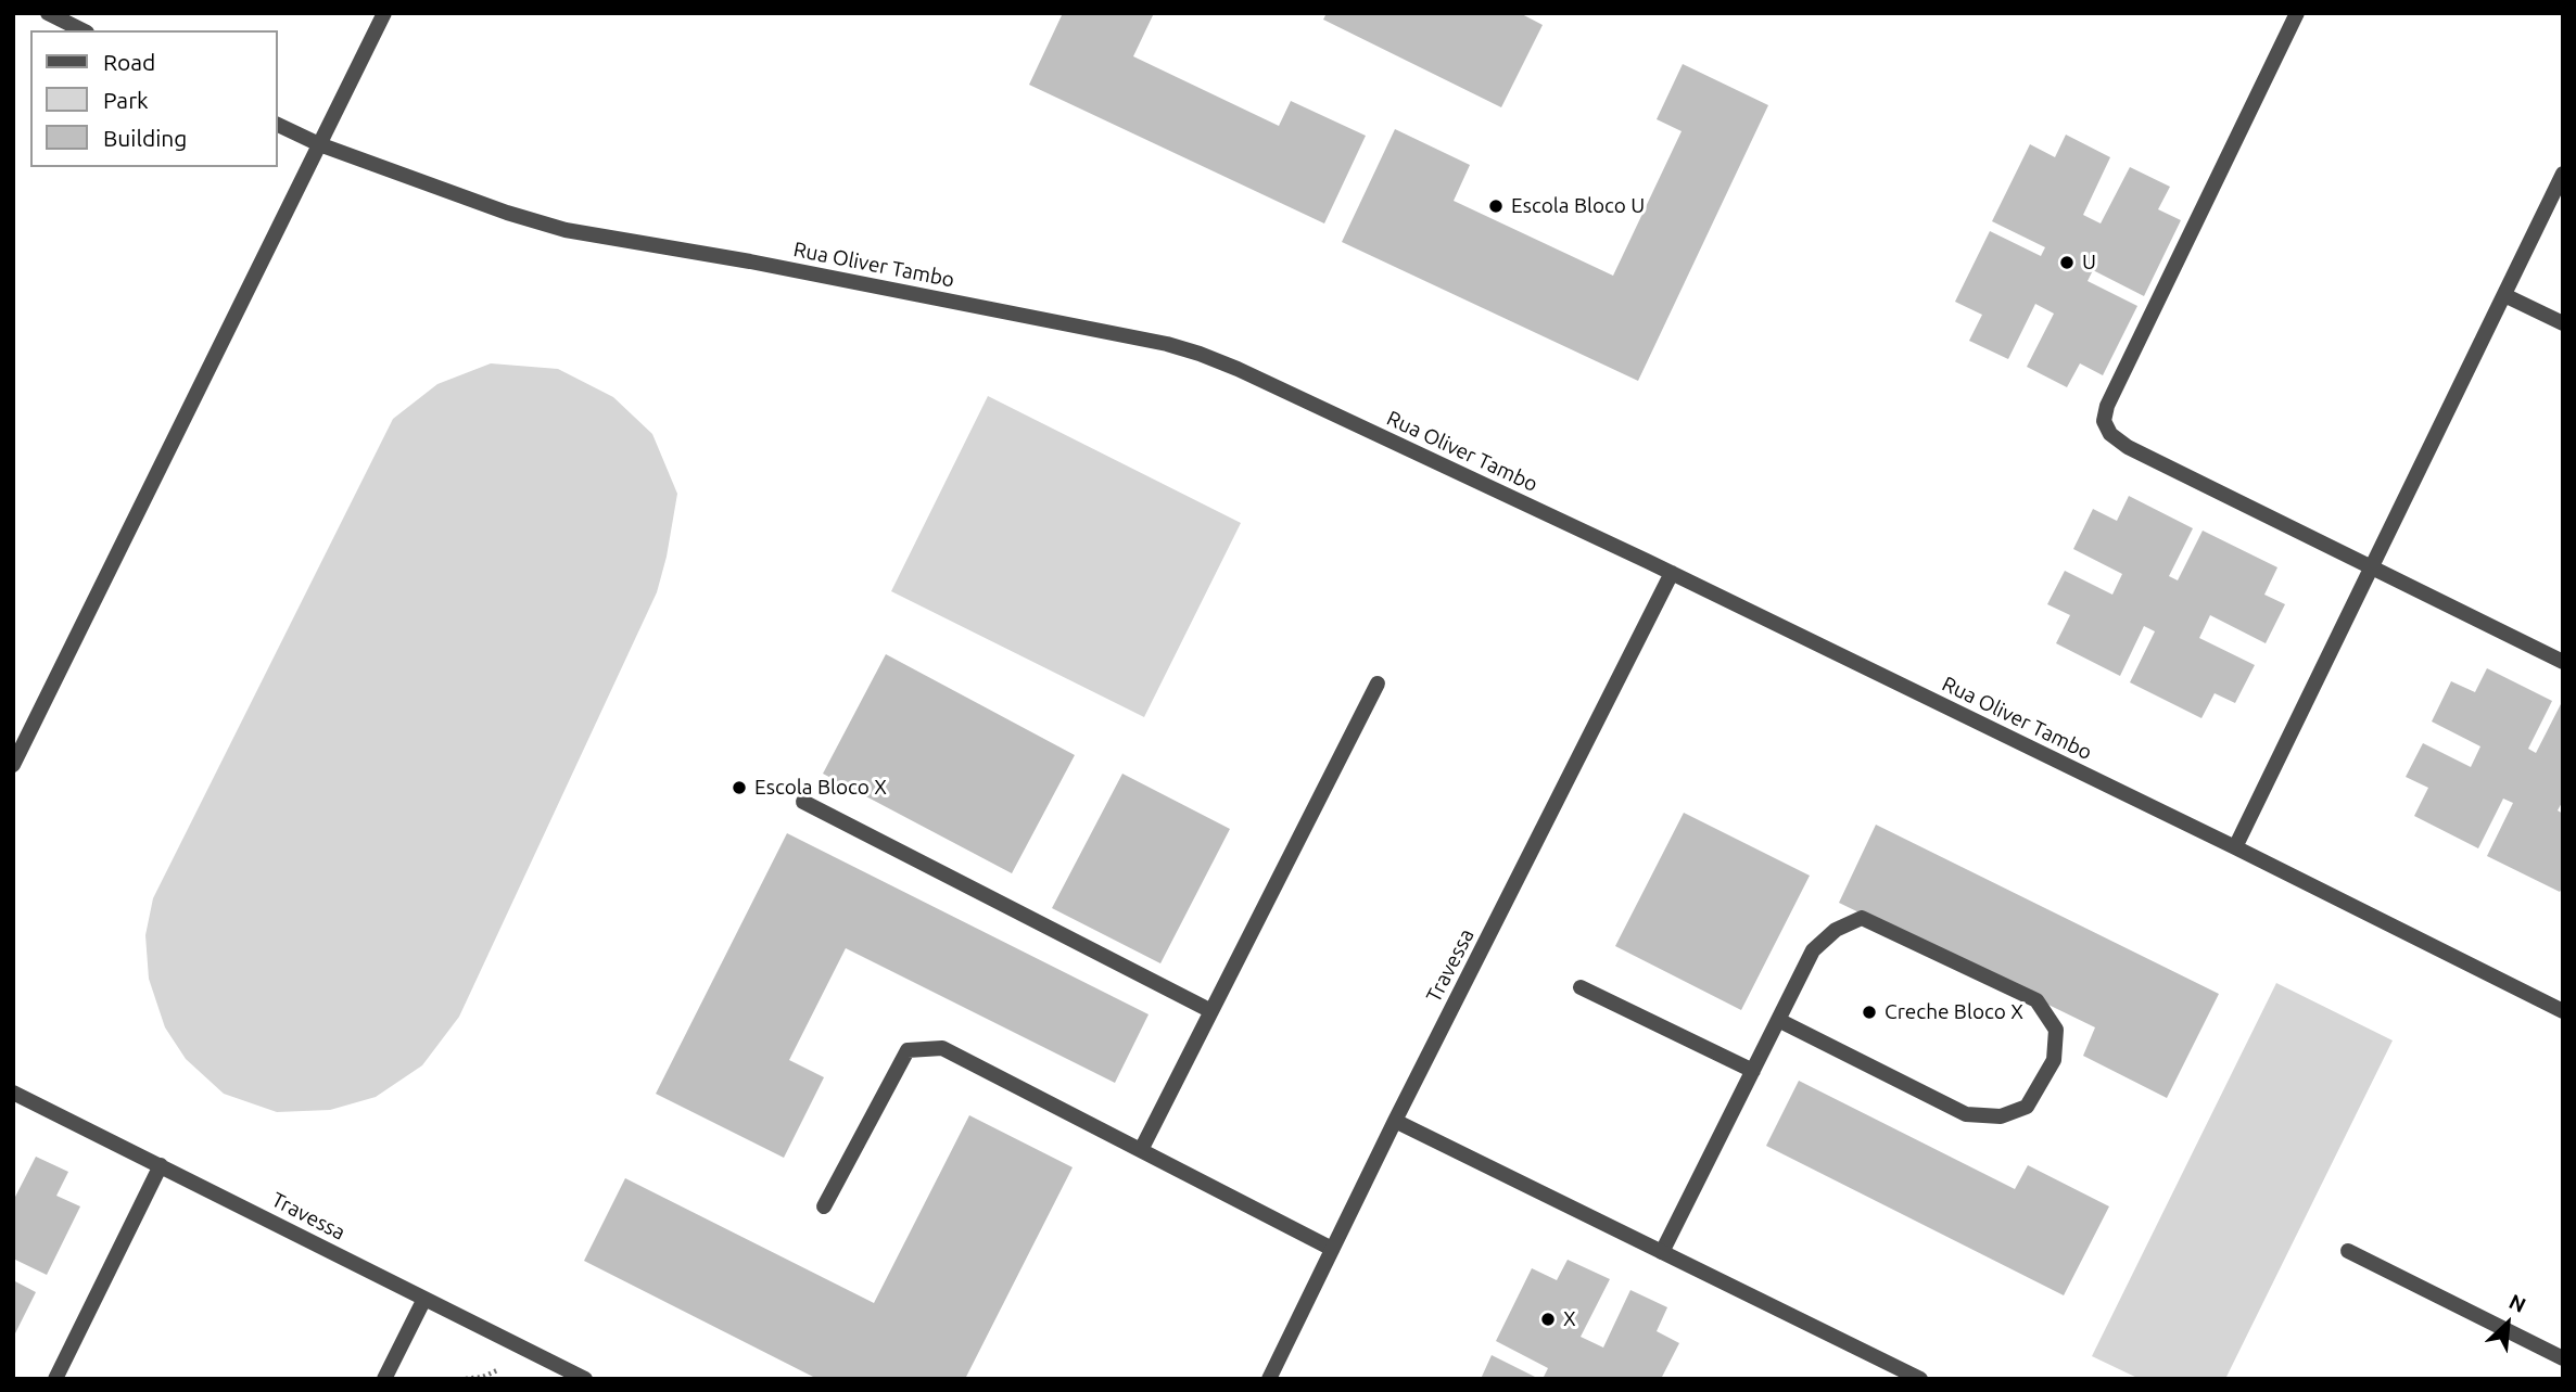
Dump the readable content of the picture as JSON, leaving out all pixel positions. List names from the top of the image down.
{
  "streets": {
    "street": ["Rua Oliver Tambo", "Travessa"]
  },
  "crossings": [
    ["Rua Oliver Tambo", "Travessa"]
  ],
  "places": [
    "Escola Bloco U",
    "U",
    "Escola Bloco X",
    "Creche Bloco X",
    "X"
  ],
  "legend": ["Road", "Park", "Building"],
  "north": "top right"
}
